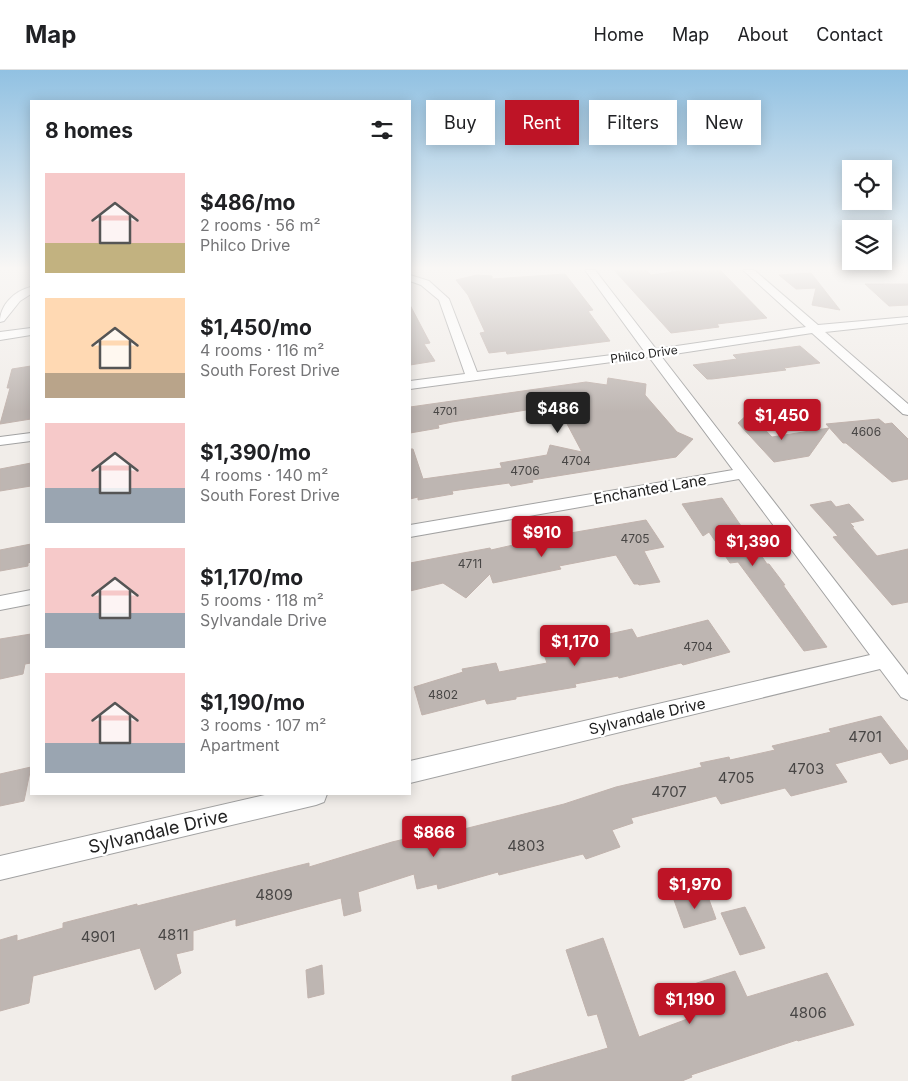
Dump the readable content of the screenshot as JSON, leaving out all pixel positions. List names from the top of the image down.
{
  "streets": {
    "street": ["Philco Drive", "Enchanted Lane", "Sylvandale Drive"]
  },
  "house_numbers": [
    "4701",
    "4606",
    "4704",
    "4706",
    "4705",
    "4711",
    "4704",
    "4802",
    "4701",
    "4703",
    "4705",
    "4707",
    "4803",
    "4809",
    "4811",
    "4901",
    "4806"
  ],
  "page": {
    "header": "Map",
    "nav": [
      "Home",
      "Map",
      "About",
      "Contact"
    ],
    "chip": [
      "Buy",
      "Rent",
      "Filters",
      "New"
    ],
    "heading": "8 homes",
    "list": [
      {
        "name": "$486/mo",
        "note": "2 rooms · 56 m² · Philco Drive"
      },
      {
        "name": "$1,450/mo",
        "note": "4 rooms · 116 m² · South Forest Drive"
      },
      {
        "name": "$1,390/mo",
        "note": "4 rooms · 140 m² · South Forest Drive"
      },
      {
        "name": "$1,170/mo",
        "note": "5 rooms · 118 m² · Sylvandale Drive"
      },
      {
        "name": "$1,190/mo",
        "note": "3 rooms · 107 m² · Apartment"
      }
    ],
    "price": [
      "$486",
      "$1,450",
      "$910",
      "$1,390",
      "$1,170",
      "$866",
      "$1,970",
      "$1,190"
    ]
  }
}
